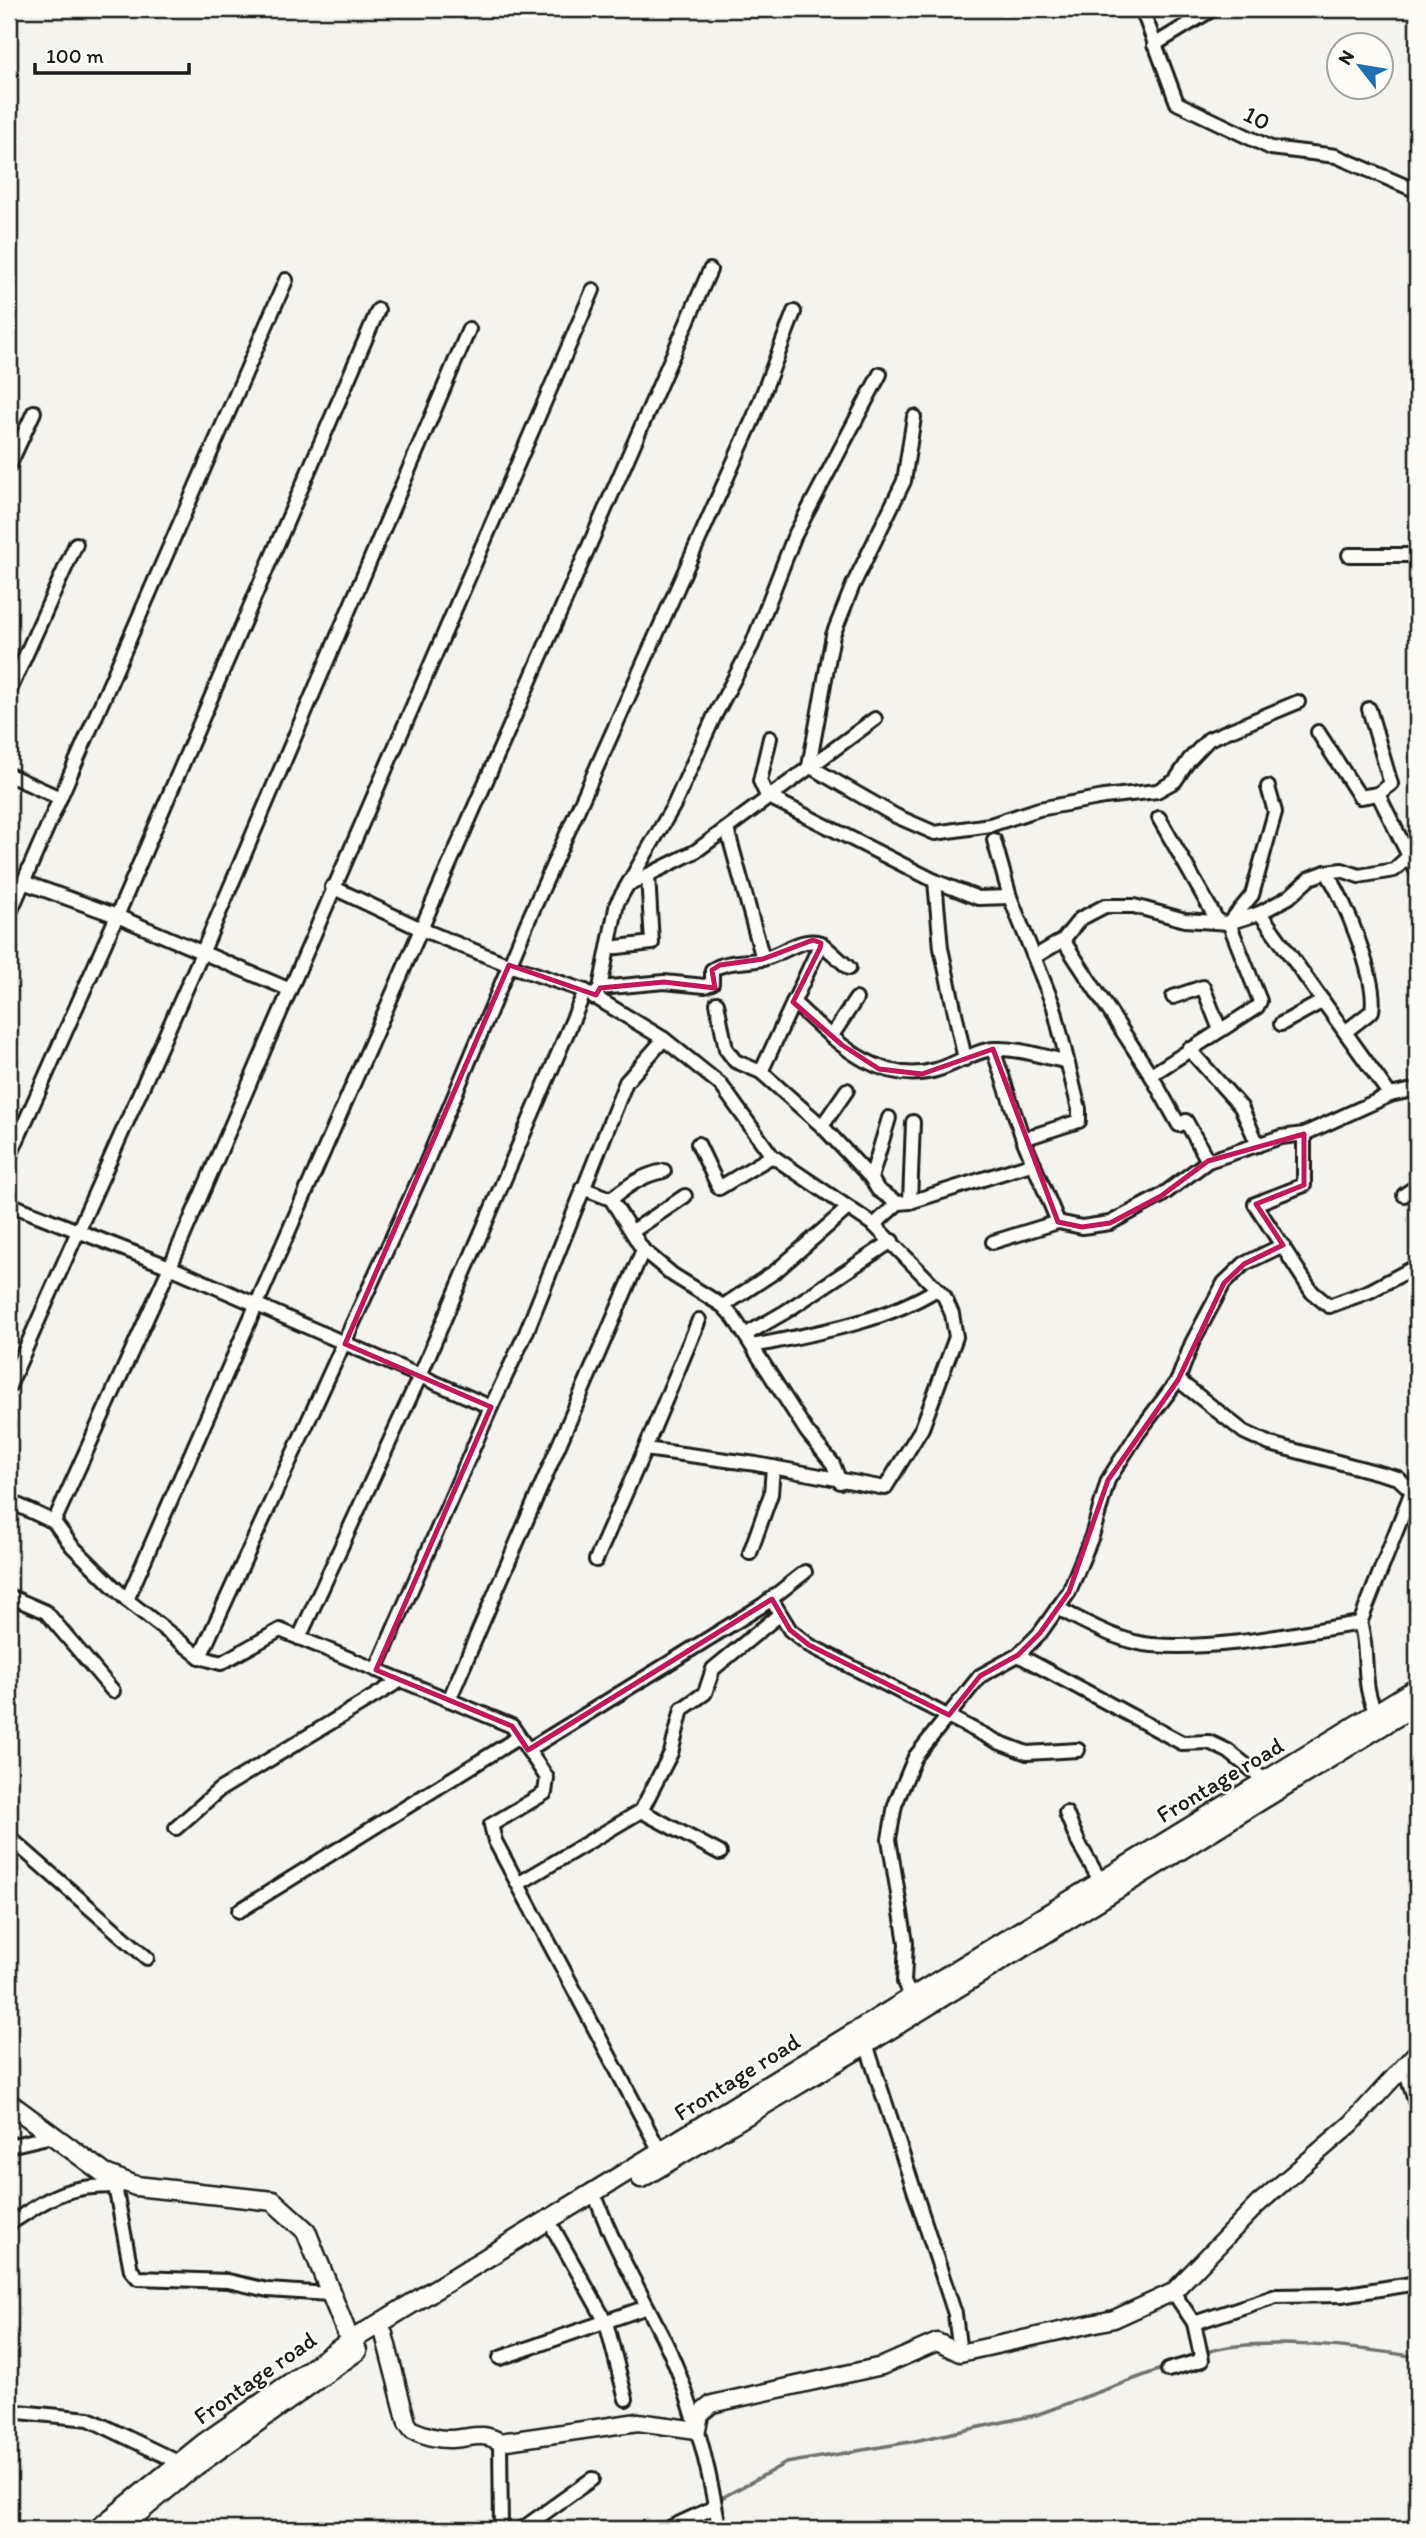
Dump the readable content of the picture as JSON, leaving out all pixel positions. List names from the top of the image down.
{
  "streets": {
    "main road": ["Frontage road"],
    "street": ["10"]
  },
  "scale_bar": "100 m",
  "north": "top left"
}
